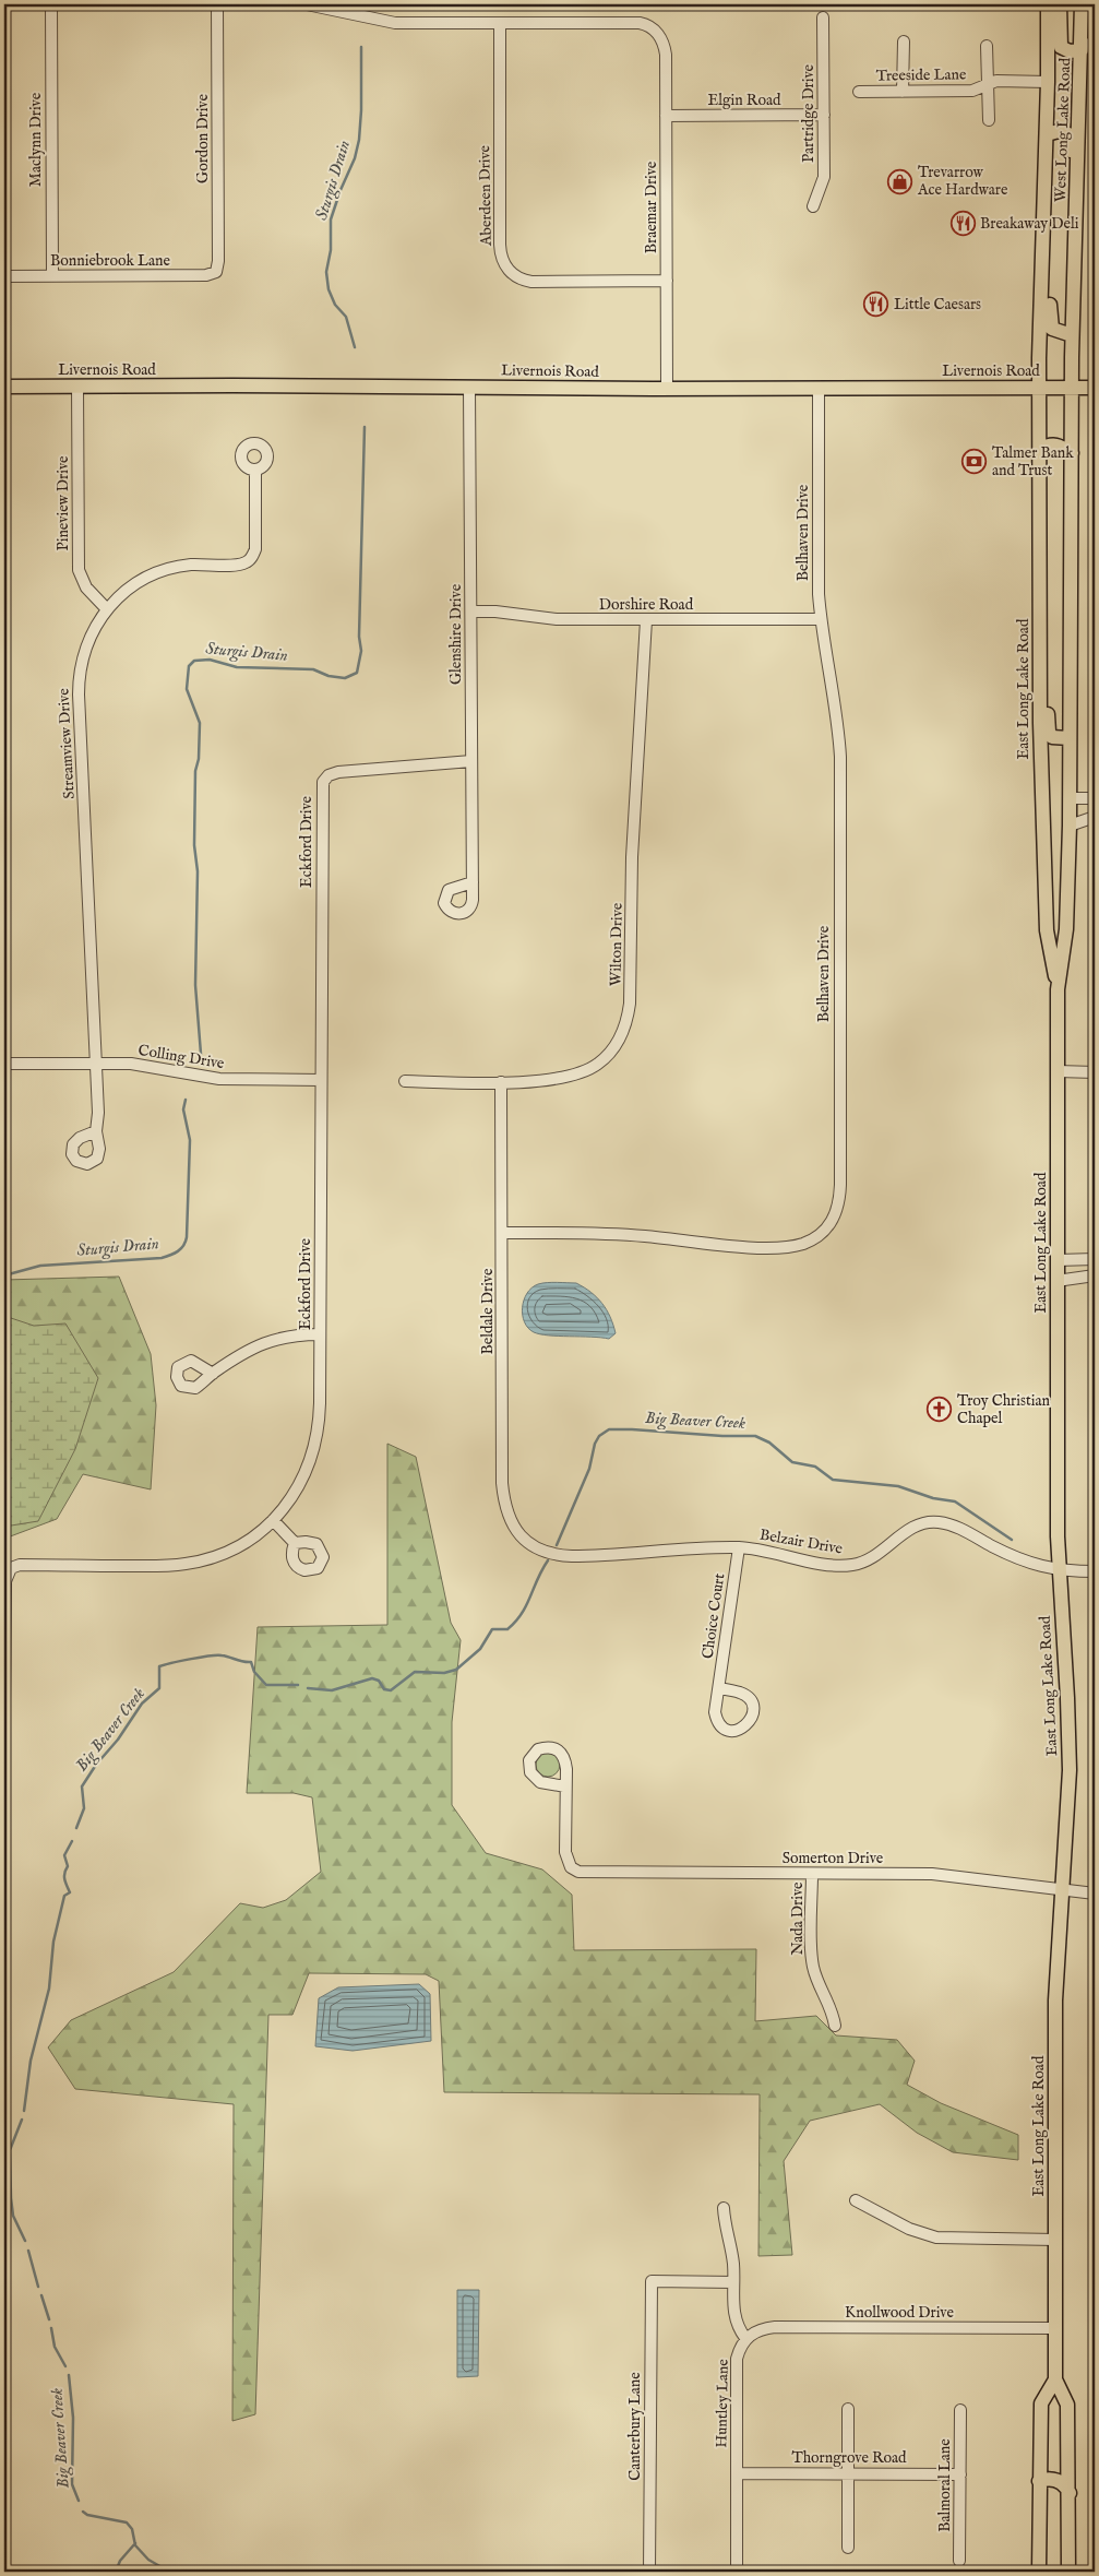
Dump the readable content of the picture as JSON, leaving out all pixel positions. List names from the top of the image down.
{
  "streets": {
    "main road": ["West Long Lake Road", "Livernois Road", "East Long Lake Road"],
    "street": [
      "Treeside Lane",
      "Elgin Road",
      "Partridge Drive",
      "Gordon Drive",
      "Maclynn Drive",
      "Aberdeen Drive",
      "Braemar Drive",
      "Bonniebrook Lane",
      "Pineview Drive",
      "Belhaven Drive",
      "Dorshire Road",
      "Glenshire Drive",
      "Streamview Drive",
      "Eckford Drive",
      "Wilton Drive",
      "Colling Drive",
      "Beldale Drive",
      "Belzair Drive",
      "Choice Court",
      "Somerton Drive",
      "Nada Drive",
      "Knollwood Drive",
      "Huntley Lane",
      "Canterbury Lane",
      "Thorngrove Road",
      "Balmoral Lane"
    ]
  },
  "crossings": [
    ["Treeside Lane", "West Long Lake Road"],
    ["Elgin Road", "Partridge Drive"],
    ["Elgin Road", "Braemar Drive"],
    ["West Long Lake Road", "Livernois Road"],
    ["West Long Lake Road", "East Long Lake Road"],
    ["Gordon Drive", "Bonniebrook Lane"],
    ["Maclynn Drive", "Bonniebrook Lane"],
    ["Aberdeen Drive", "Braemar Drive"],
    ["Braemar Drive", "Livernois Road"],
    ["Livernois Road", "Pineview Drive"],
    ["Livernois Road", "Belhaven Drive"],
    ["Livernois Road", "Glenshire Drive"],
    ["Livernois Road", "East Long Lake Road"],
    ["Pineview Drive", "Streamview Drive"],
    ["Belhaven Drive", "Dorshire Road"],
    ["Belhaven Drive", "Beldale Drive"],
    ["Dorshire Road", "Glenshire Drive"],
    ["Dorshire Road", "Wilton Drive"],
    ["Glenshire Drive", "Eckford Drive"],
    ["East Long Lake Road", "Belzair Drive"],
    ["East Long Lake Road", "Somerton Drive"],
    ["East Long Lake Road", "Knollwood Drive"],
    ["Streamview Drive", "Colling Drive"],
    ["Eckford Drive", "Colling Drive"],
    ["Wilton Drive", "Beldale Drive"],
    ["Beldale Drive", "Belzair Drive"],
    ["Belzair Drive", "Choice Court"],
    ["Somerton Drive", "Nada Drive"],
    ["Knollwood Drive", "Huntley Lane"],
    ["Huntley Lane", "Thorngrove Road"],
    ["Thorngrove Road", "Balmoral Lane"]
  ],
  "water": ["Sturgis Drain", "Big Beaver Creek"],
  "places": {
    "shop": ["Trevarrow Ace Hardware"],
    "restaurant": ["Breakaway Deli", "Little Caesars"],
    "bank": ["Talmer Bank and Trust"],
    "church": ["Troy Christian Chapel"]
  }
}
